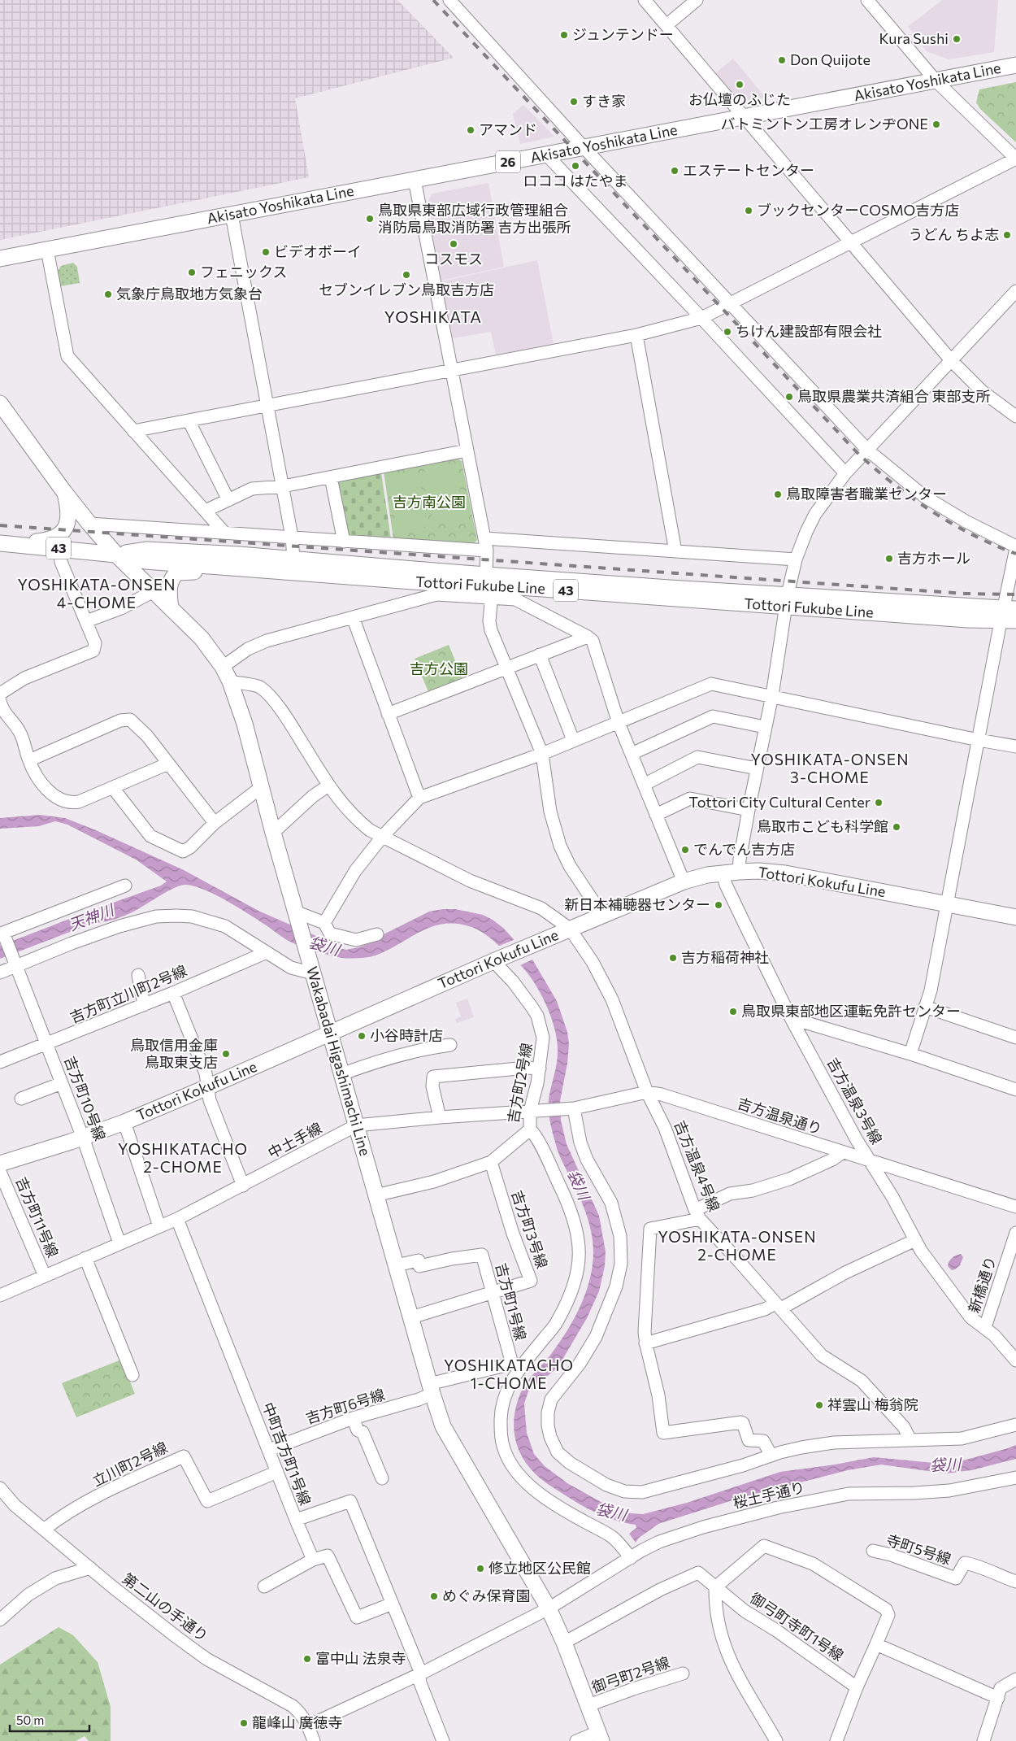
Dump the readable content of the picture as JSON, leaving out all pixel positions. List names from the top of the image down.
{
  "streets": {
    "main road": [
      "Akisato Yoshikata Line",
      "26",
      "43",
      "Tottori Fukube Line",
      "Tottori Kokufu Line",
      "Wakabadai Higashimachi Line"
    ],
    "street": [
      "吉方町立川町2号線",
      "吉方町2号線",
      "吉方町10号線",
      "吉方温泉3号線",
      "吉方温泉通り",
      "中土手線",
      "吉方温泉4号線",
      "吉方町11号線",
      "吉方町3号線",
      "新橋通り",
      "吉方町1号線",
      "吉方町6号線",
      "中町吉方町1号線",
      "立川町2号線",
      "桜土手通り",
      "寺町5号線",
      "第二山の手通り",
      "御弓町寺町1号線",
      "御弓町2号線"
    ]
  },
  "crossings": [
    ["Tottori Fukube Line", "Wakabadai Higashimachi Line"],
    ["Tottori Kokufu Line", "Wakabadai Higashimachi Line"],
    ["Tottori Kokufu Line", "吉方町2号線"],
    ["Tottori Kokufu Line", "吉方町10号線"],
    ["Tottori Kokufu Line", "吉方温泉3号線"],
    ["Tottori Kokufu Line", "吉方温泉4号線"],
    ["吉方町立川町2号線", "吉方町10号線"],
    ["Wakabadai Higashimachi Line", "吉方町2号線"],
    ["Wakabadai Higashimachi Line", "中土手線"],
    ["Wakabadai Higashimachi Line", "吉方町3号線"],
    ["Wakabadai Higashimachi Line", "吉方町1号線"],
    ["Wakabadai Higashimachi Line", "吉方町6号線"],
    ["Wakabadai Higashimachi Line", "桜土手通り"],
    ["Wakabadai Higashimachi Line", "御弓町寺町1号線"],
    ["Wakabadai Higashimachi Line", "御弓町2号線"],
    ["吉方町2号線", "吉方温泉通り"],
    ["吉方町2号線", "中土手線"],
    ["吉方町2号線", "吉方町3号線"],
    ["吉方町10号線", "中土手線"],
    ["吉方温泉3号線", "吉方温泉通り"],
    ["吉方温泉3号線", "新橋通り"],
    ["吉方温泉通り", "中土手線"],
    ["吉方温泉通り", "吉方温泉4号線"],
    ["中土手線", "吉方町11号線"],
    ["中土手線", "中町吉方町1号線"],
    ["吉方町3号線", "吉方町1号線"],
    ["吉方町1号線", "吉方町6号線"],
    ["吉方町6号線", "中町吉方町1号線"],
    ["中町吉方町1号線", "立川町2号線"],
    ["中町吉方町1号線", "桜土手通り"],
    ["立川町2号線", "第二山の手通り"],
    ["桜土手通り", "第二山の手通り"]
  ],
  "districts": [
    "YOSHIKATA",
    "YOSHIKATA-ONSEN 4-CHOME",
    "YOSHIKATA-ONSEN 3-CHOME",
    "YOSHIKATACHO 2-CHOME",
    "YOSHIKATA-ONSEN 2-CHOME",
    "YOSHIKATACHO 1-CHOME"
  ],
  "water": ["天神川", "袋川"],
  "parks": ["吉方南公園", "吉方公園"],
  "places": [
    "ジュンテンドー",
    "Kura Sushi",
    "Don Quijote",
    "お仏壇のふじた",
    "すき家",
    "バトミントン工房オレンヂONE",
    "アマンド",
    "ロココ はたやま",
    "エステートセンター",
    "ブックセンターCOSMO吉方店",
    "鳥取県東部広域行政管理組合 消防局鳥取消防署 吉方出張所",
    "うどん ちよ志",
    "コスモス",
    "ビデオボーイ",
    "フェニックス",
    "セブンイレブン鳥取吉方店",
    "気象庁鳥取地方気象台",
    "ちけん建設部有限会社",
    "鳥取県農業共済組合 東部支所",
    "鳥取障害者職業センター",
    "吉方ホール",
    "Tottori City Cultural Center",
    "鳥取市こども科学館",
    "でんでん吉方店",
    "新日本補聴器センター",
    "吉方稲荷神社",
    "鳥取県東部地区運転免許センター",
    "小谷時計店",
    "鳥取信用金庫 鳥取東支店",
    "祥雲山 梅翁院",
    "修立地区公民館",
    "めぐみ保育園",
    "富中山 法泉寺",
    "龍峰山 廣徳寺"
  ],
  "scale_bar": "50 m"
}
